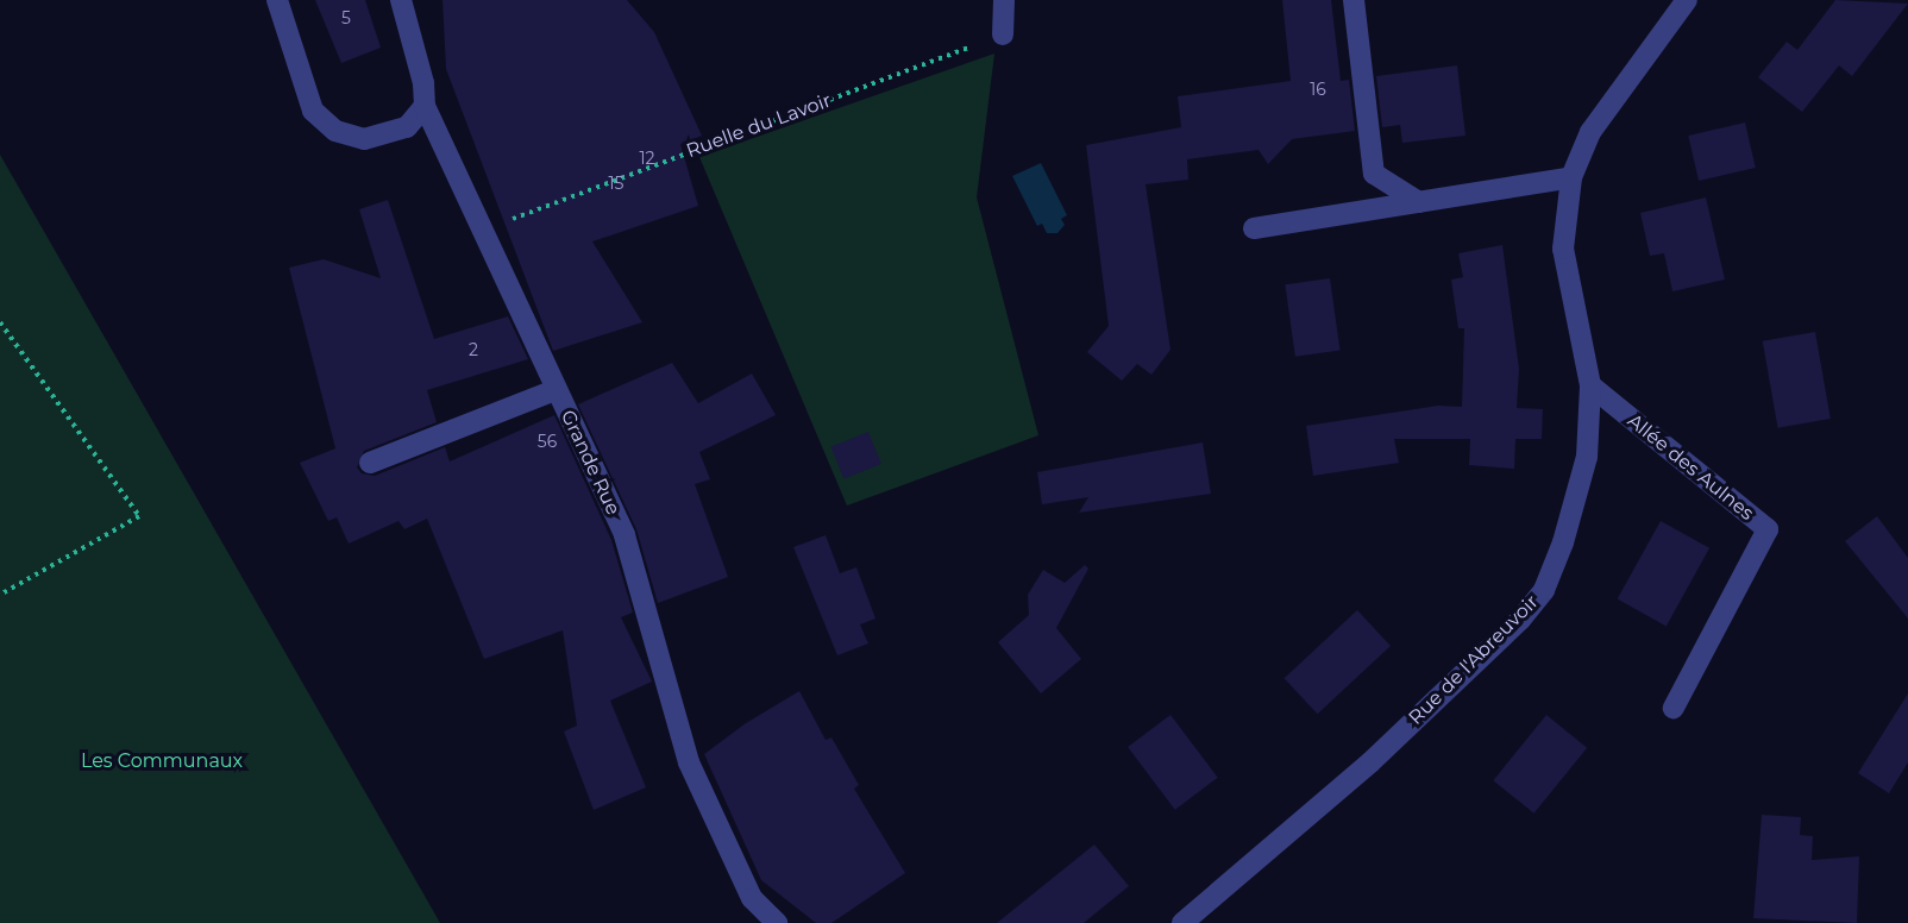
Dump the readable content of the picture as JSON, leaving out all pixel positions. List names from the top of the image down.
{
  "streets": {
    "street": ["Grande Rue", "Allée des Aulnes", "Rue de l'Abreuvoir"],
    "path": ["Ruelle du Lavoir"]
  },
  "crossings": [
    ["Ruelle du Lavoir", "Grande Rue"],
    ["Allée des Aulnes", "Rue de l'Abreuvoir"]
  ],
  "parks": ["Les Communaux"],
  "house_numbers": [
    "5",
    "16",
    "12",
    "15",
    "2",
    "56"
  ]
}
